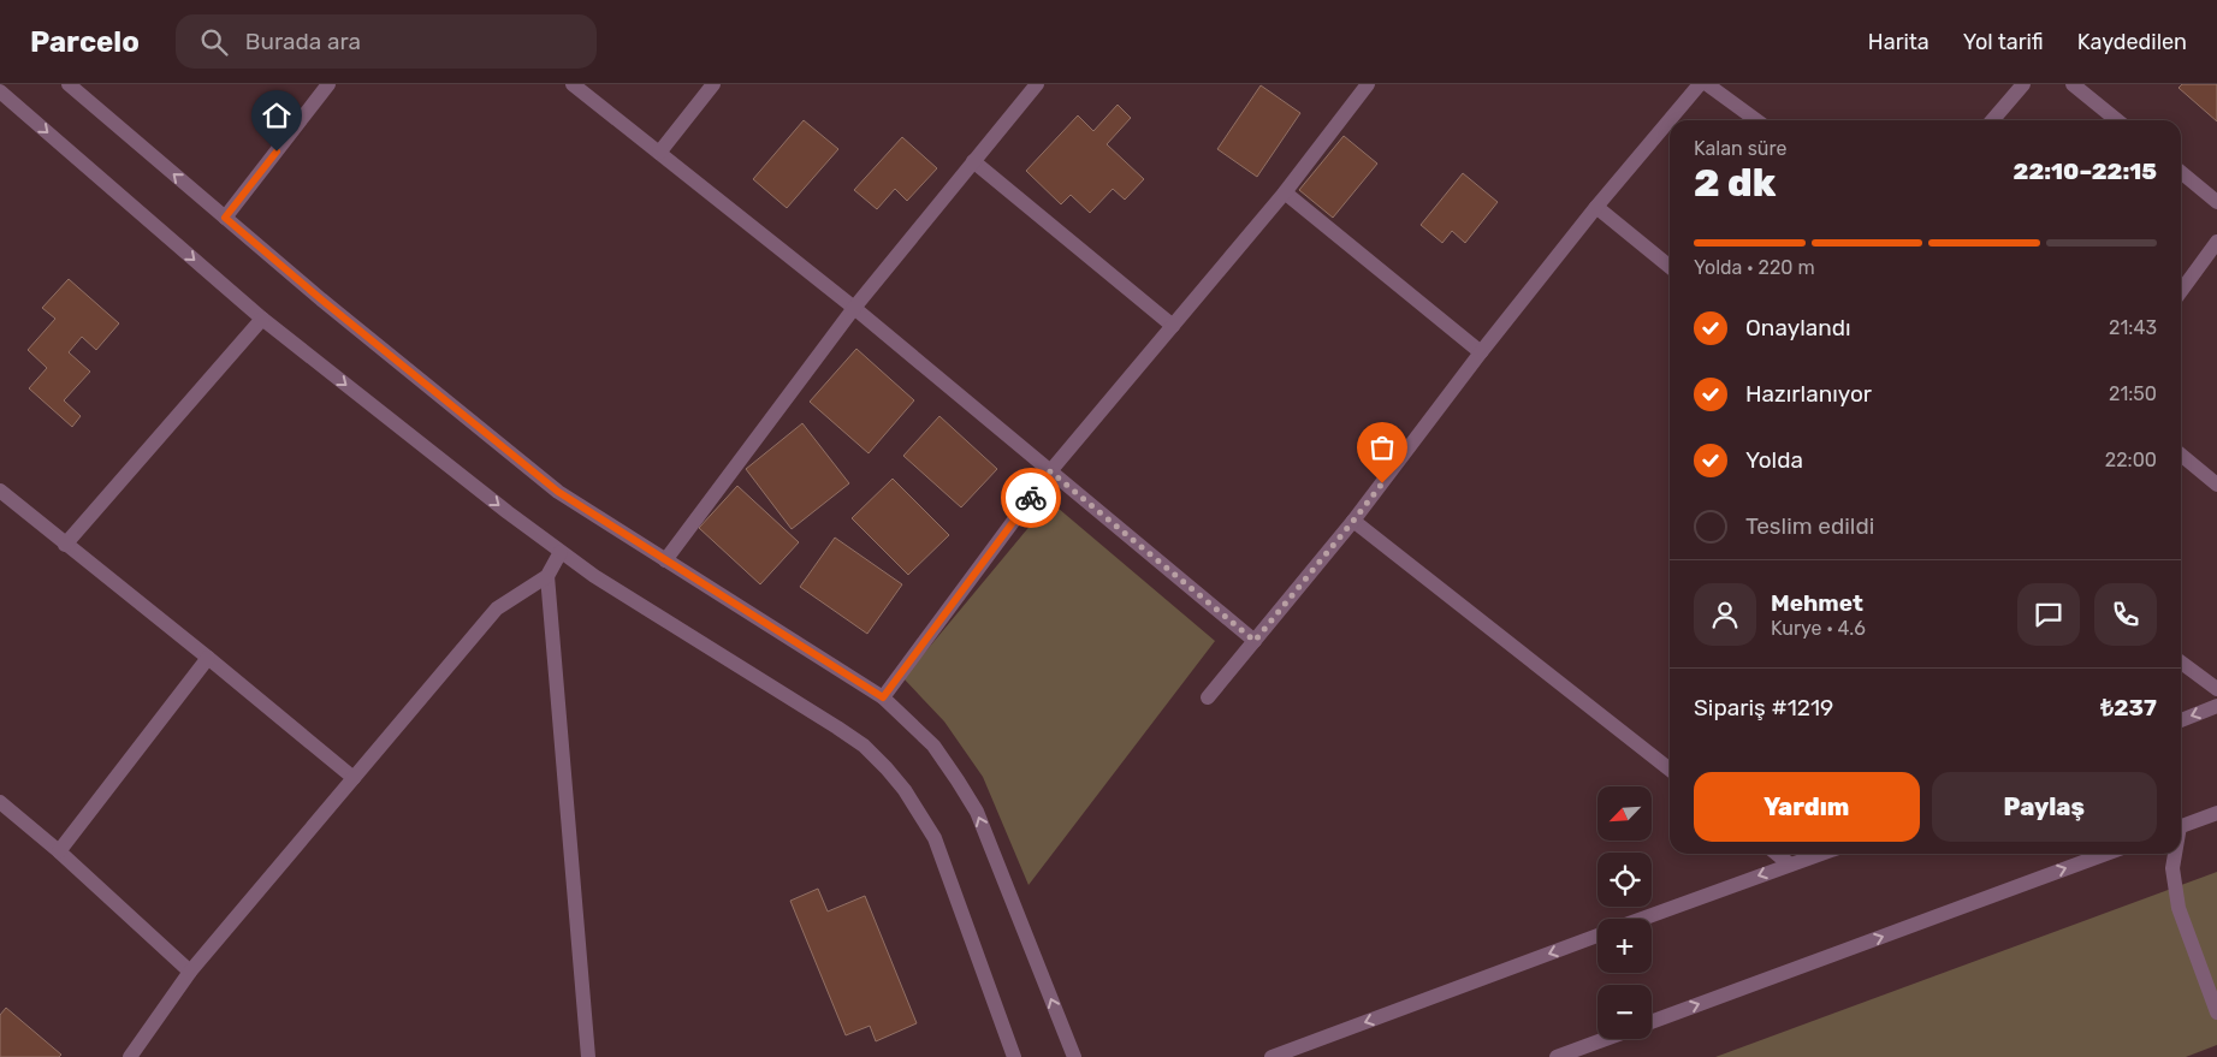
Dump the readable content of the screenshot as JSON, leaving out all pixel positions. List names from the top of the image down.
{
  "north": "bottom left",
  "page": {
    "header": "Parcelo",
    "search": "Burada ara",
    "nav": ["Harita", "Yol tarifi", "Kaydedilen"],
    "heading": ["2 dk", "Kalan süre", "22:10–22:15"],
    "panel": [
      "Mehmet",
      "Kurye · 4.6",
      "Sipariş #1219",
      "₺237"
    ],
    "bar": "Yolda · 220 m",
    "list": [
      ["Onaylandı", "21:43"],
      ["Hazırlanıyor", "21:50"],
      ["Yolda", "22:00"],
      "Teslim edildi"
    ],
    "buttons": ["Yardım", "Paylaş"],
    "map_buttons": ["+", "−"]
  }
}
